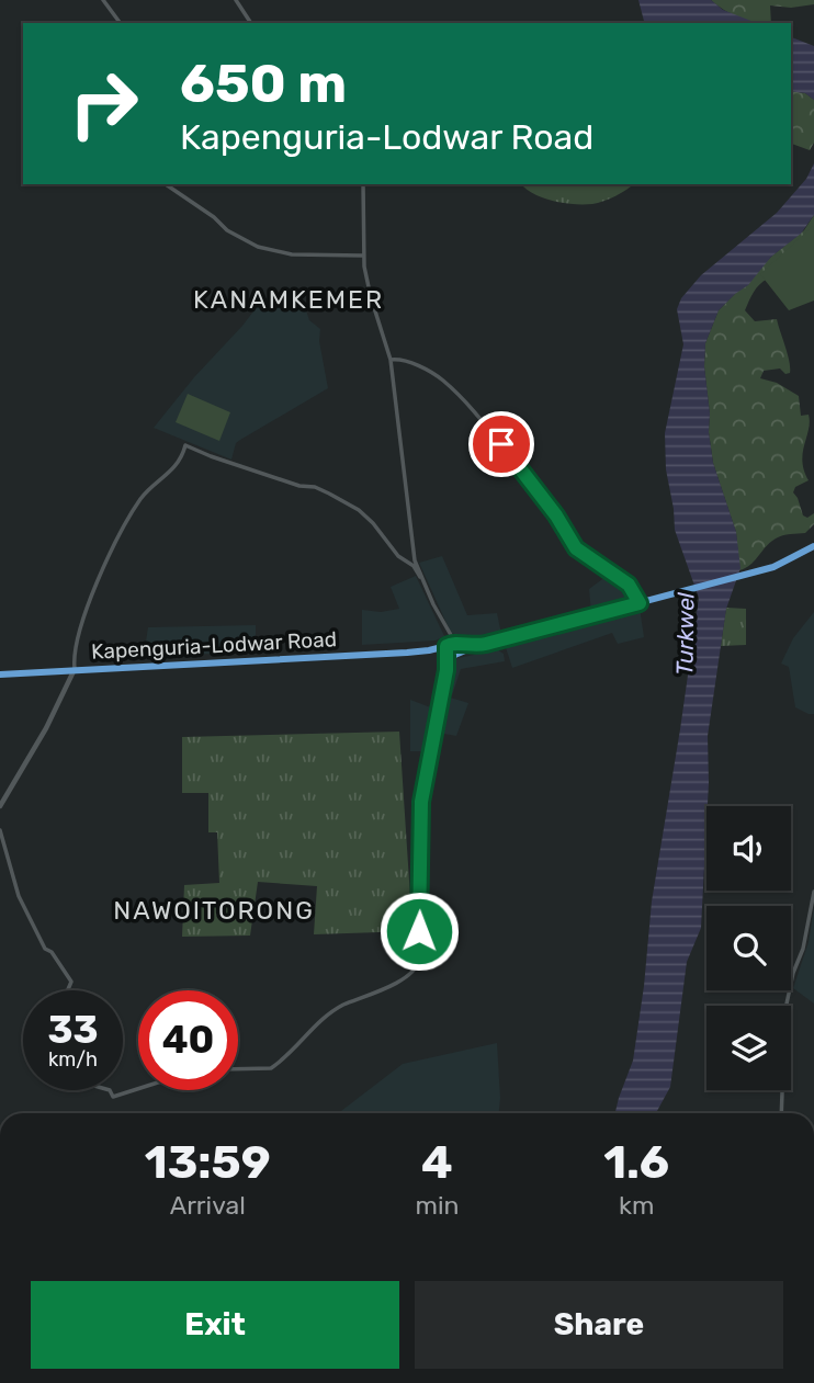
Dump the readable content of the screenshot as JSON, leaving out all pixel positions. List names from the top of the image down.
{
  "streets": {
    "highway": ["Kapenguria-Lodwar Road"]
  },
  "districts": ["KANAMKEMER", "NAWOITORONG"],
  "water": ["Turkwel"],
  "page": {
    "turn": ["650 m", "Kapenguria-Lodwar Road"],
    "speed": "33 km/h",
    "limit": "40",
    "eta": [
      "13:59",
      "Arrival",
      "4",
      "min",
      "1.6",
      "km"
    ],
    "buttons": ["Exit", "Share"]
  }
}
